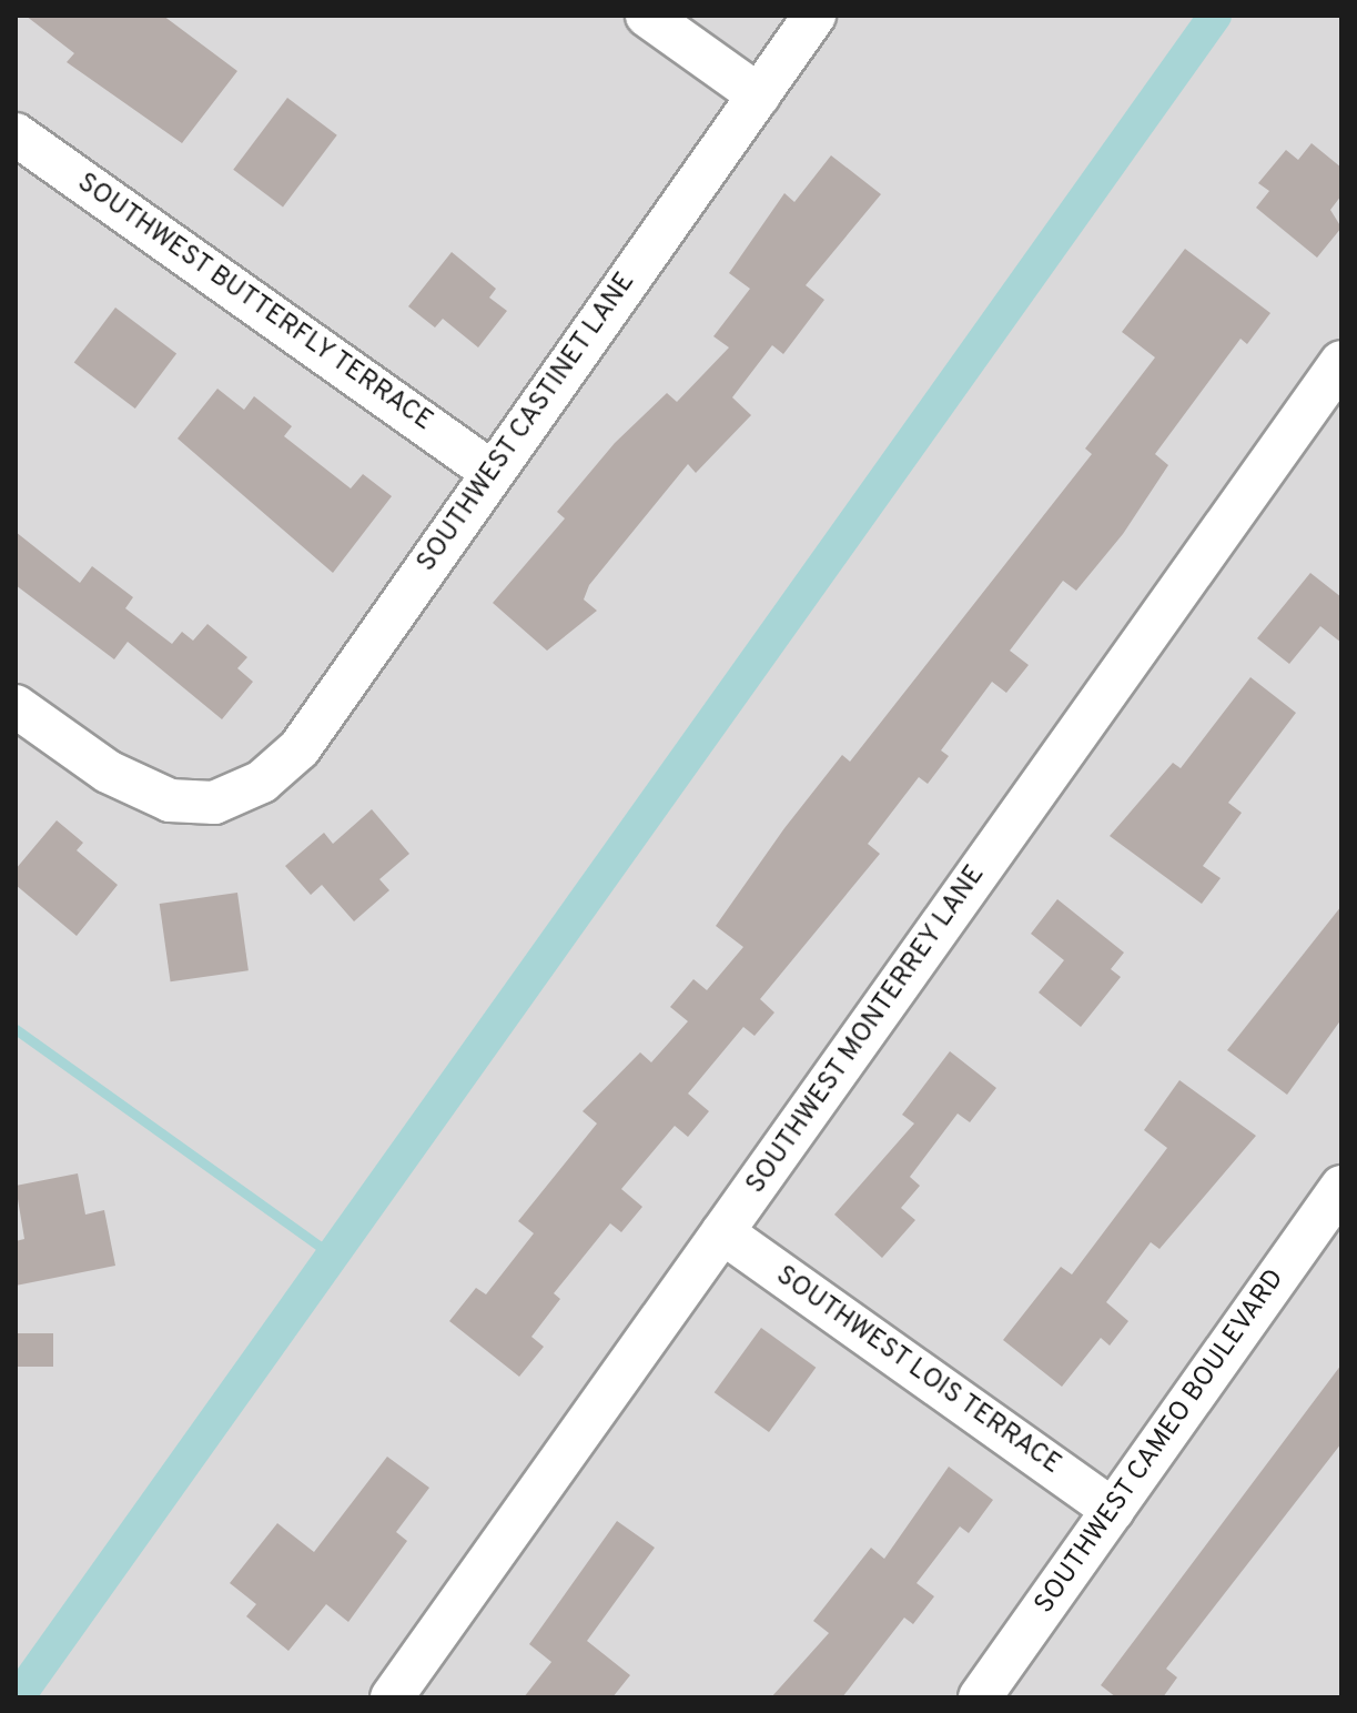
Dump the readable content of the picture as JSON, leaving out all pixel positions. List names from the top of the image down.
{
  "streets": {
    "street": [
      "SOUTHWEST BUTTERFLY TERRACE",
      "SOUTHWEST CASTINET LANE",
      "SOUTHWEST MONTERREY LANE",
      "SOUTHWEST LOIS TERRACE",
      "SOUTHWEST CAMEO BOULEVARD"
    ]
  },
  "crossings": [
    ["SOUTHWEST BUTTERFLY TERRACE", "SOUTHWEST CASTINET LANE"],
    ["SOUTHWEST MONTERREY LANE", "SOUTHWEST LOIS TERRACE"],
    ["SOUTHWEST LOIS TERRACE", "SOUTHWEST CAMEO BOULEVARD"]
  ]
}
